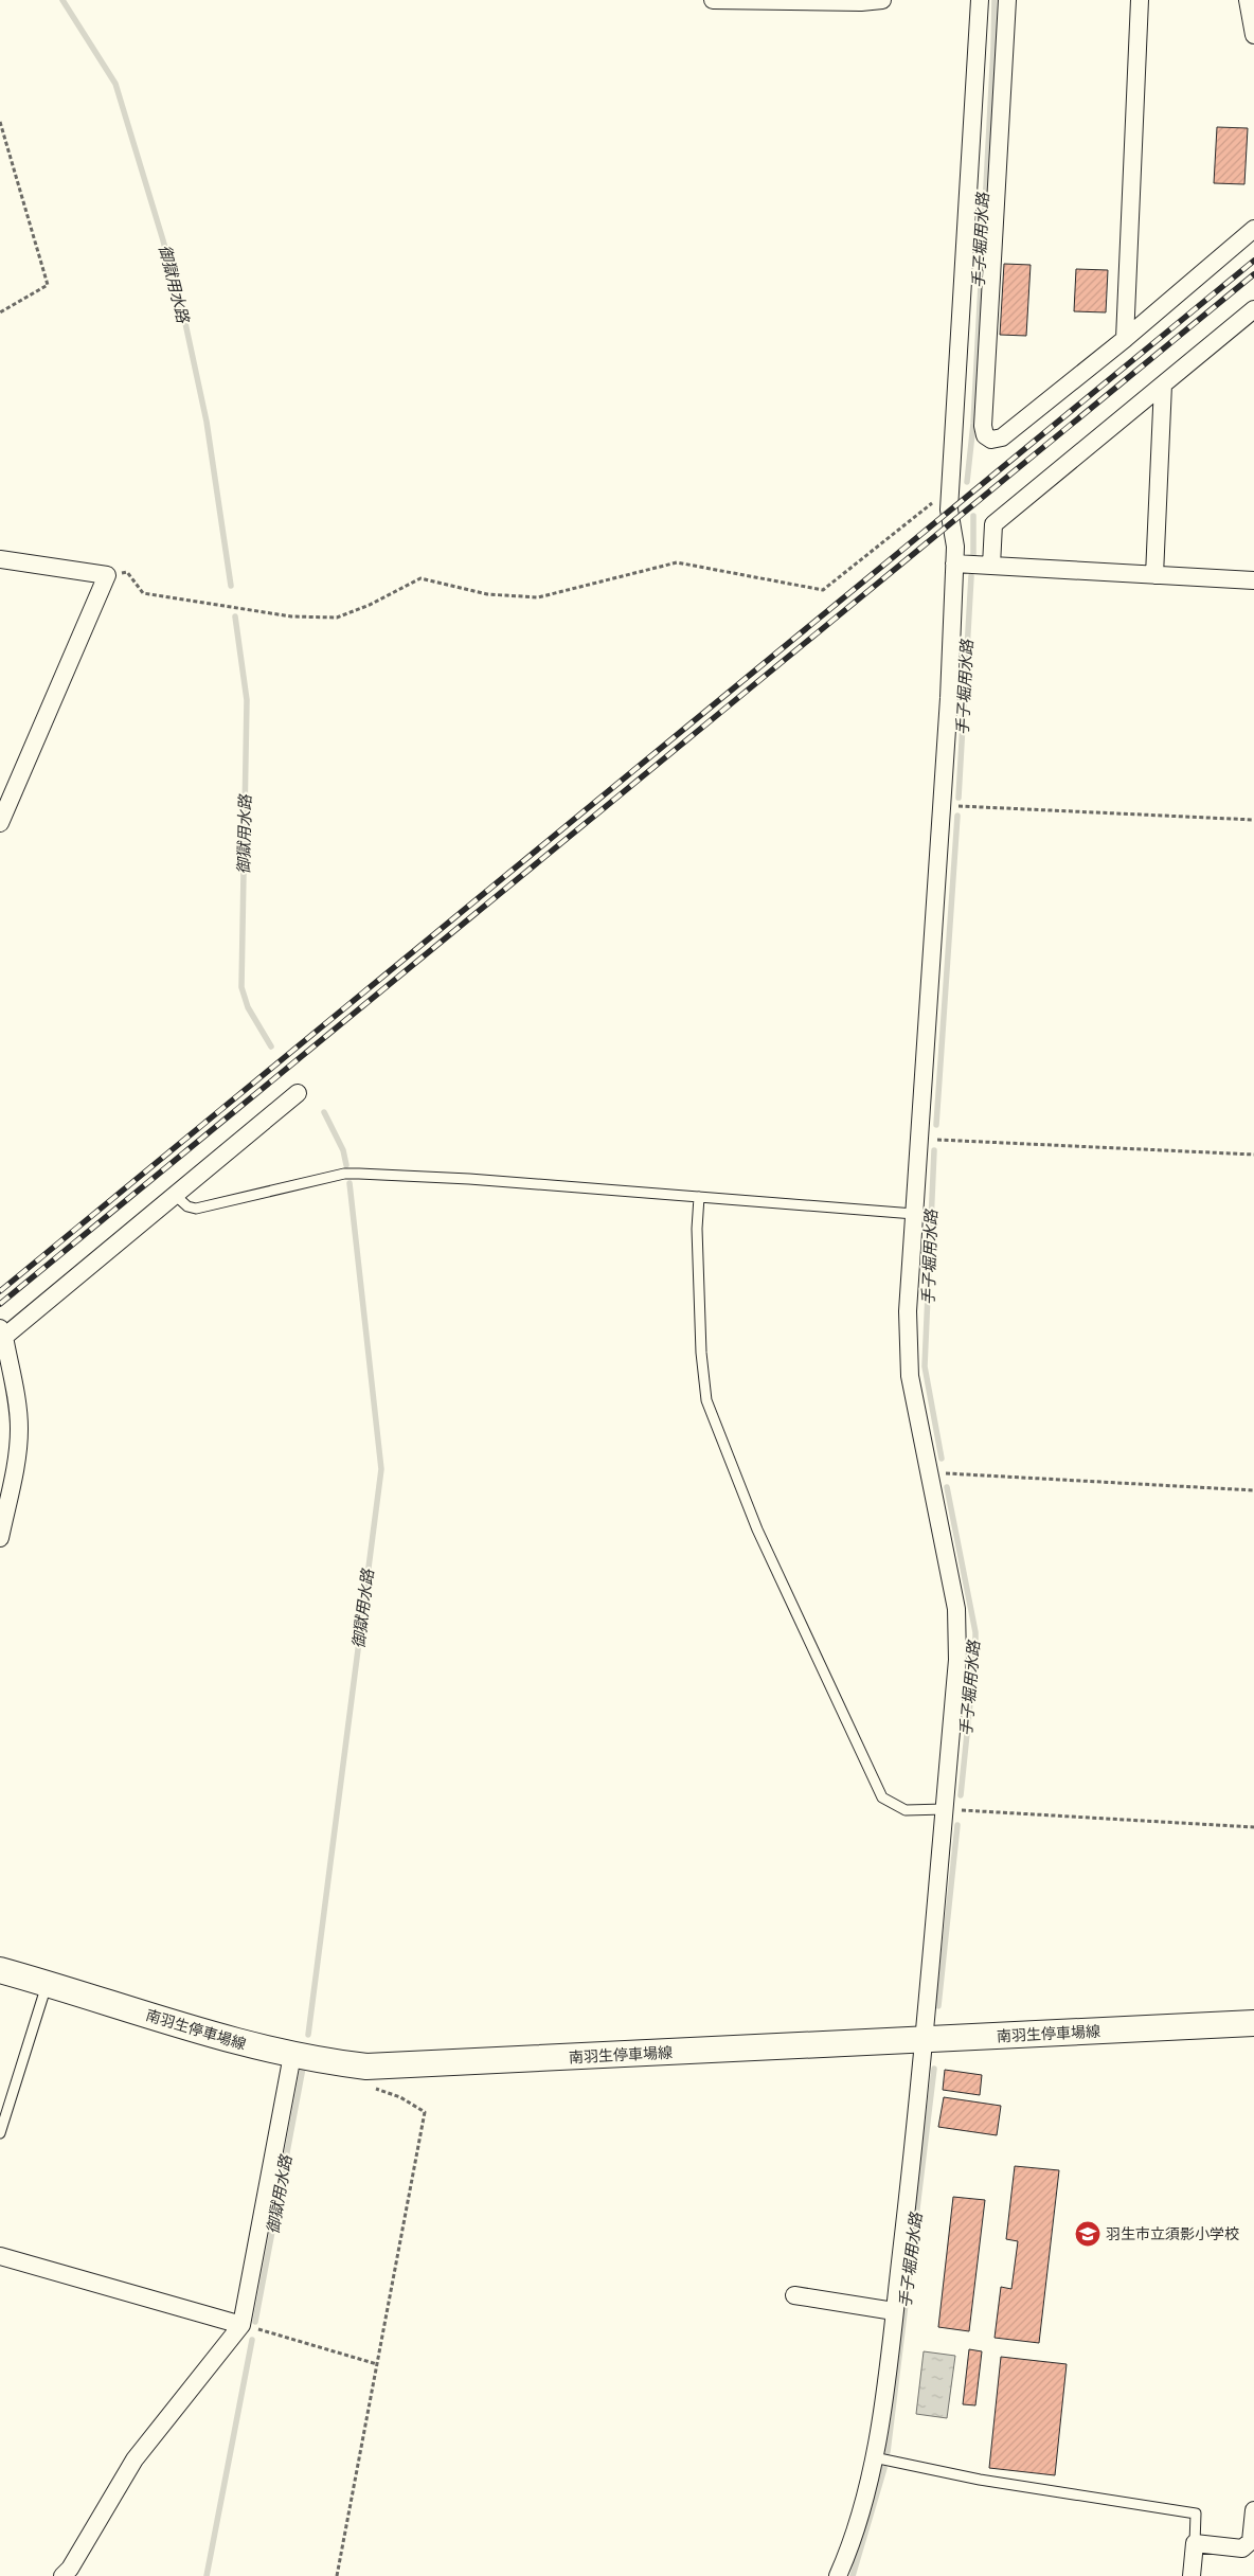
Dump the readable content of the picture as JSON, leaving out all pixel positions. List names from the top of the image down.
{
  "streets": {
    "main road": ["南羽生停車場線"]
  },
  "water": ["手子堀用水路", "御獄用水路"],
  "places": {
    "school or university": ["羽生市立須影小学校"]
  }
}
